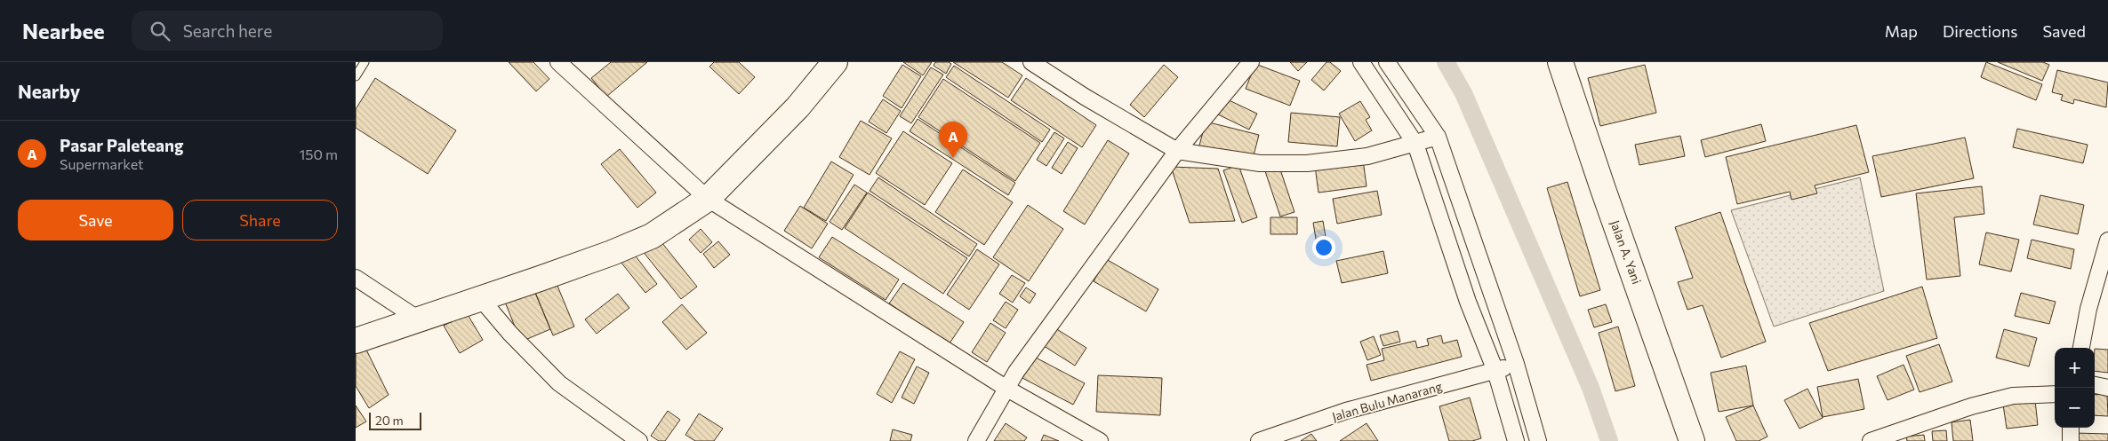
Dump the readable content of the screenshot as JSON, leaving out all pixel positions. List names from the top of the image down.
{
  "streets": {
    "main road": ["Jalan A. Yani"],
    "street": ["Jalan Bulu Manarang"]
  },
  "scale_bar": "20 m",
  "page": {
    "header": "Nearbee",
    "search": "Search here",
    "nav": ["Map", "Directions", "Saved"],
    "heading": "Nearby",
    "list": [
      {
        "mark": "A",
        "name": "Pasar Paleteang",
        "note": "Supermarket",
        "value": "150 m"
      }
    ],
    "pins": "A",
    "buttons": ["Save", "Share"],
    "map_buttons": ["+", "−"],
    "scale": "20 m"
  }
}
